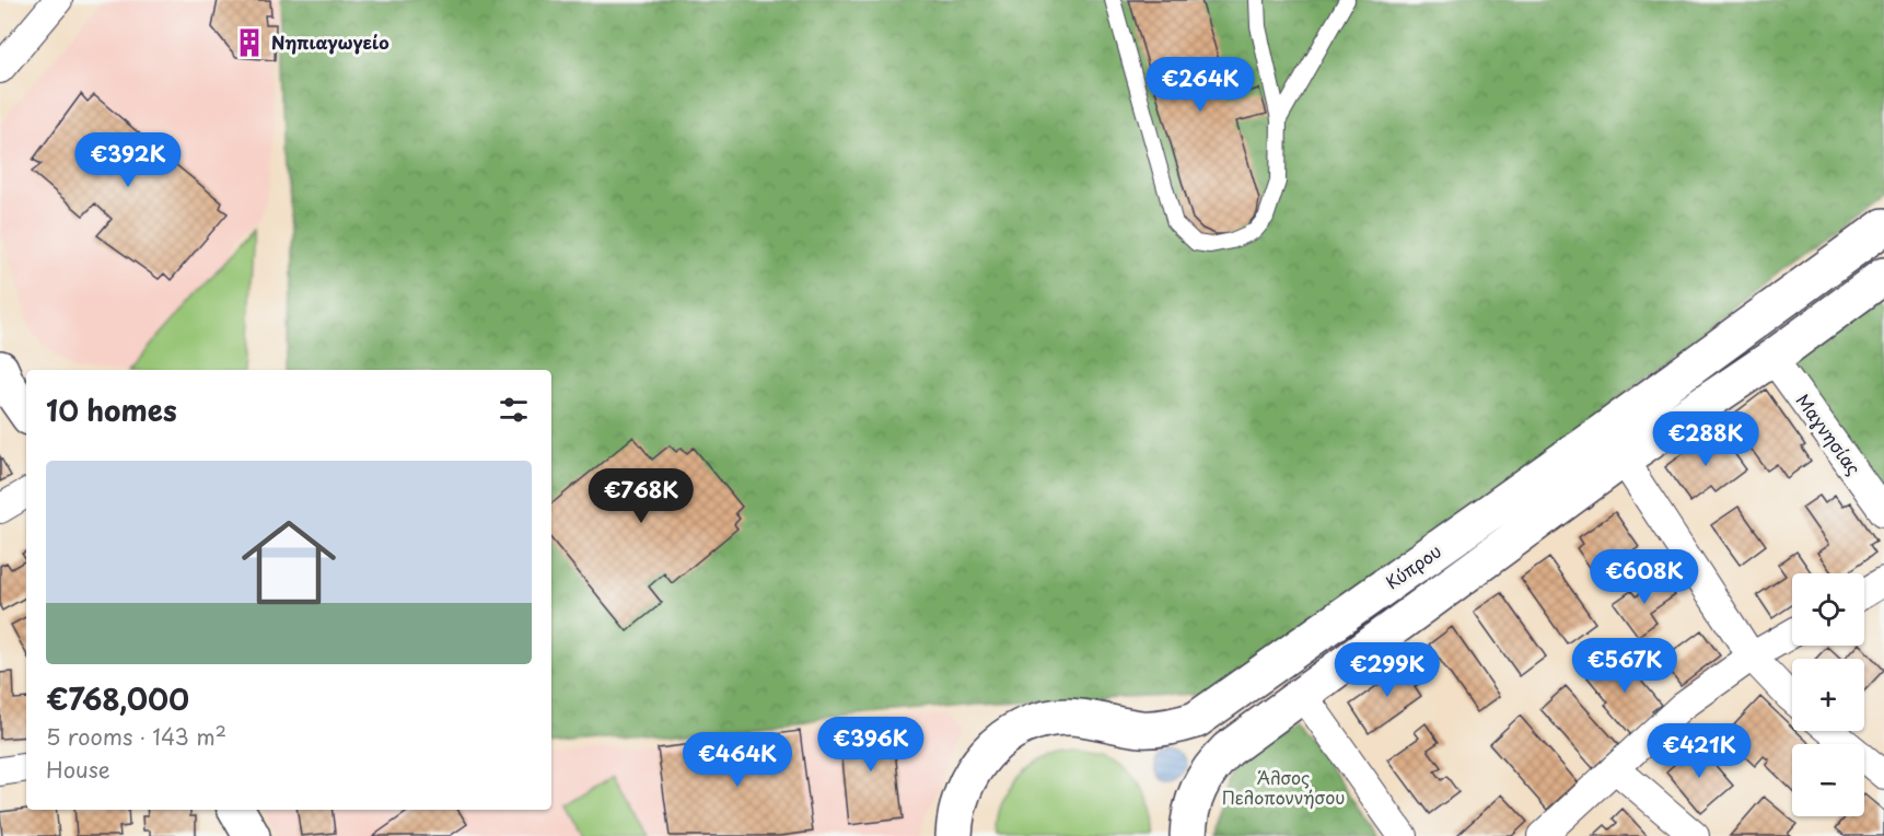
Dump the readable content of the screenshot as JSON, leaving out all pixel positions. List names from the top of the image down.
{
  "streets": {
    "street": ["Μαγνησίας", "Κύπρου"]
  },
  "crossings": [
    ["Μαγνησίας", "Κύπρου"]
  ],
  "parks": ["Άλσος Πελοποννήσου"],
  "places": {
    "building": ["Νηπιαγωγείο"]
  },
  "page": {
    "price": [
      "€264K",
      "€392K",
      "€288K",
      "€768K",
      "€608K",
      "€567K",
      "€299K",
      "€396K",
      "€421K",
      "€464K"
    ],
    "heading": "10 homes",
    "list": [
      {
        "name": "€768,000",
        "note": "5 rooms · 143 m² · House"
      }
    ],
    "map_buttons": ["+", "−"]
  }
}
